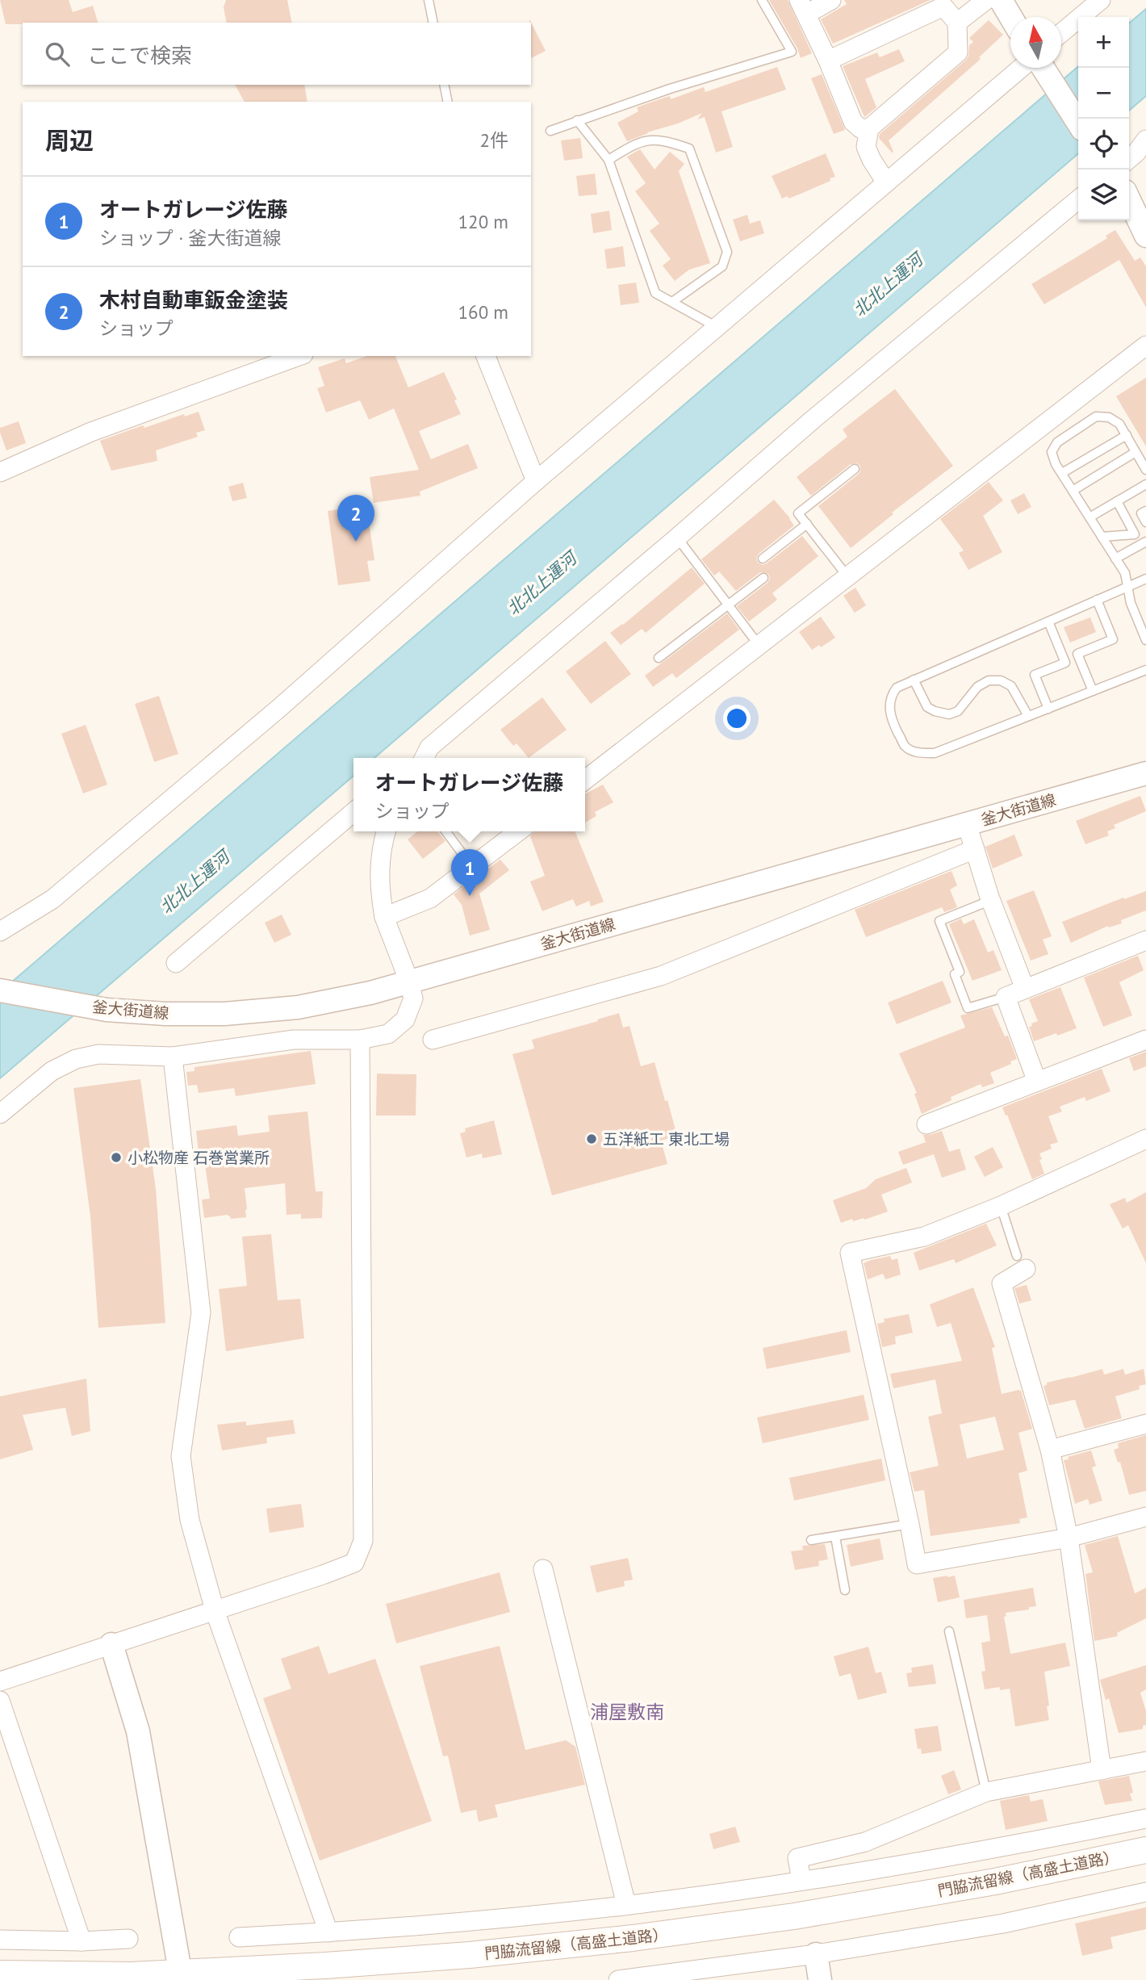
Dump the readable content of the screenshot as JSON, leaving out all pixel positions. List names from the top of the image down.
{
  "streets": {
    "main road": ["門脇流留線（高盛土道路）"],
    "street": ["釜大街道線"]
  },
  "districts": ["浦屋敷南"],
  "water": ["北北上運河"],
  "places": ["五洋紙工 東北工場", "小松物産 石巻営業所"],
  "north": "top",
  "page": {
    "map_buttons": ["+", "−"],
    "search": "ここで検索",
    "heading": ["周辺", "2件"],
    "list": [
      {
        "mark": "1",
        "name": "オートガレージ佐藤",
        "note": "ショップ · 釜大街道線",
        "value": "120 m"
      },
      {
        "mark": "2",
        "name": "木村自動車鈑金塗装",
        "note": "ショップ",
        "value": "160 m"
      }
    ],
    "pins": ["2", "1"],
    "popup": ["オートガレージ佐藤", "ショップ"]
  }
}
